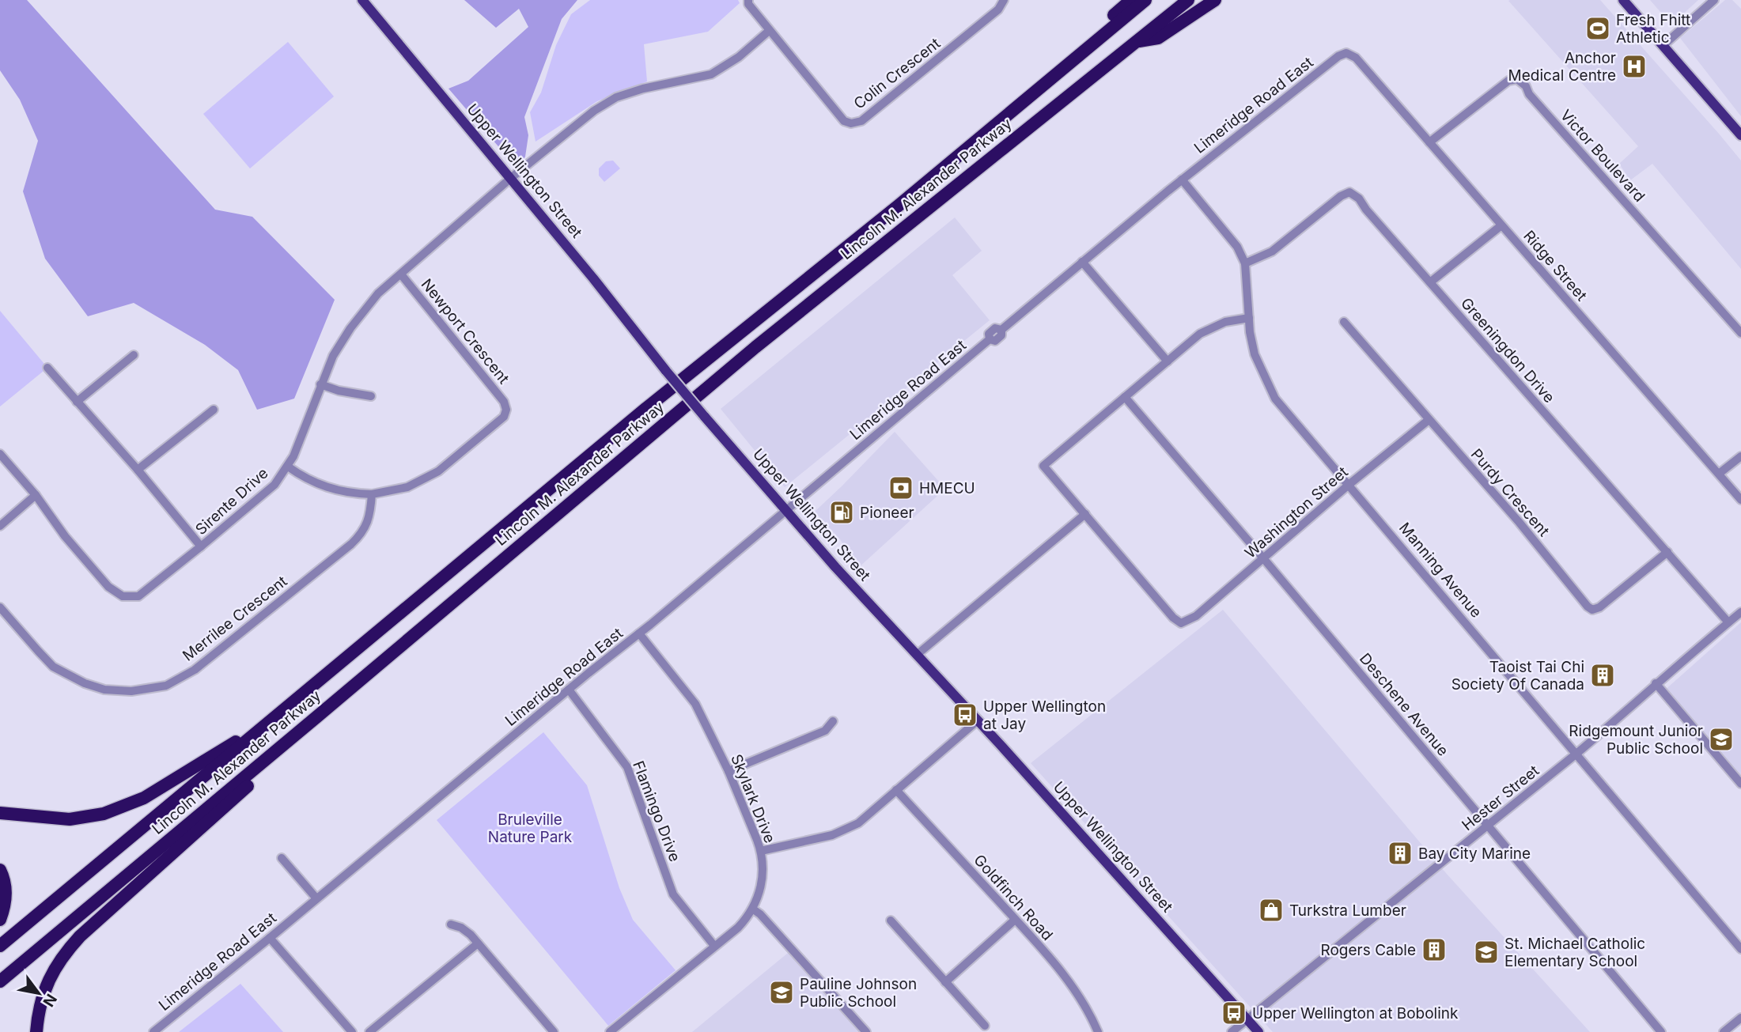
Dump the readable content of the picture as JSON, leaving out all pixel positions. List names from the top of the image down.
{
  "streets": {
    "highway": ["Lincoln M. Alexander Parkway"],
    "main road": ["Upper Wellington Street"],
    "street": [
      "Colin Crescent",
      "Limeridge Road East",
      "Victor Boulevard",
      "Ridge Street",
      "Newport Crescent",
      "Greeningdon Drive",
      "Purdy Crescent",
      "Sirente Drive",
      "Washington Street",
      "Manning Avenue",
      "Merrilee Crescent",
      "Deschene Avenue",
      "Hester Street",
      "Skylark Drive",
      "Flamingo Drive",
      "Goldfinch Road"
    ]
  },
  "crossings": [
    ["Colin Crescent", "Sirente Drive"],
    ["Limeridge Road East", "Upper Wellington Street"],
    ["Limeridge Road East", "Ridge Street"],
    ["Limeridge Road East", "Manning Avenue"],
    ["Limeridge Road East", "Skylark Drive"],
    ["Limeridge Road East", "Flamingo Drive"],
    ["Victor Boulevard", "Ridge Street"],
    ["Upper Wellington Street", "Sirente Drive"],
    ["Upper Wellington Street", "Hester Street"],
    ["Newport Crescent", "Sirente Drive"],
    ["Newport Crescent", "Merrilee Crescent"],
    ["Greeningdon Drive", "Purdy Crescent"],
    ["Greeningdon Drive", "Manning Avenue"],
    ["Greeningdon Drive", "Hester Street"],
    ["Purdy Crescent", "Washington Street"],
    ["Washington Street", "Manning Avenue"],
    ["Washington Street", "Deschene Avenue"],
    ["Manning Avenue", "Hester Street"],
    ["Deschene Avenue", "Hester Street"],
    ["Skylark Drive", "Flamingo Drive"]
  ],
  "parks": ["Bruleville Nature Park"],
  "places": {
    "sports": ["Fresh Fhitt Athletic"],
    "hospital": ["Anchor Medical Centre"],
    "bank": ["HMECU"],
    "fuel station": ["Pioneer"],
    "building": ["Taoist Tai Chi Society Of Canada", "Bay City Marine", "Rogers Cable"],
    "bus stop": ["Upper Wellington at Jay", "Upper Wellington at Bobolink"],
    "school or university": ["Ridgemount Junior Public School", "St. Michael Catholic Elementary School", "Pauline Johnson Public School"],
    "shop": ["Turkstra Lumber"]
  },
  "north": "bottom right"
}
